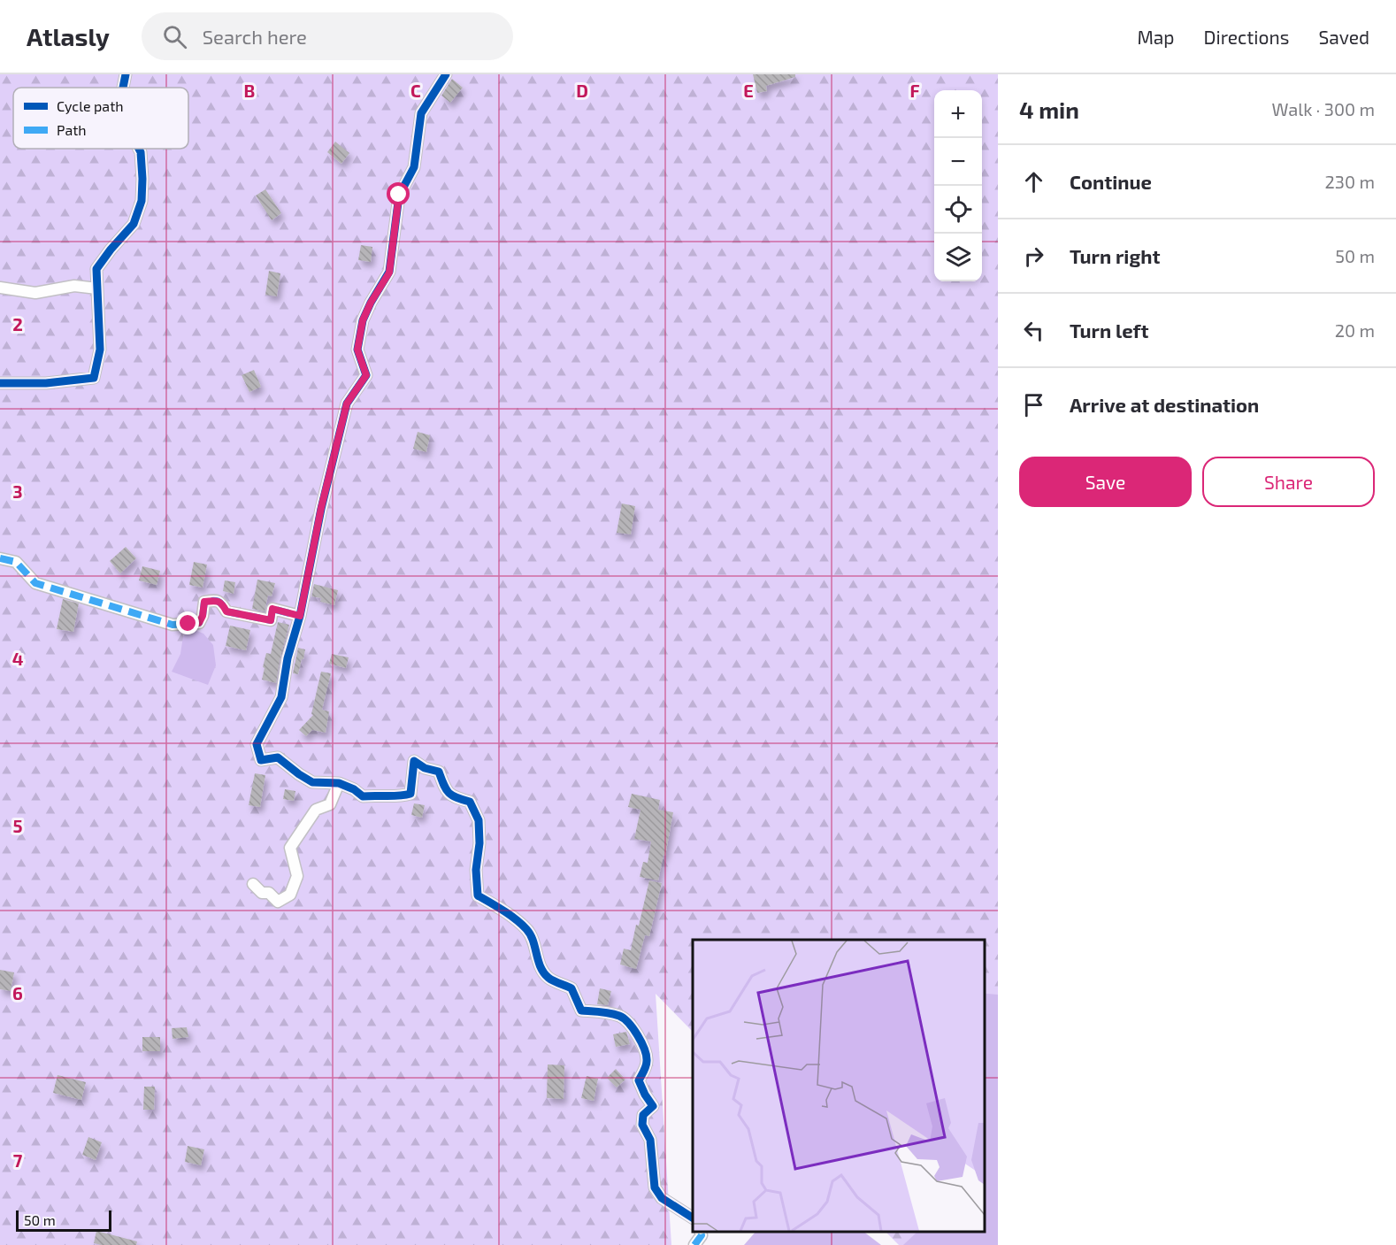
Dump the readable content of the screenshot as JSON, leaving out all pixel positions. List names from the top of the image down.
{
  "legend": ["Cycle path", "Path"],
  "scale_bar": "50 m",
  "page": {
    "header": "Atlasly",
    "search": "Search here",
    "nav": ["Map", "Directions", "Saved"],
    "heading": ["4 min", "Walk · 300 m"],
    "map_buttons": ["+", "−"],
    "list": [
      ["Continue", "230 m"],
      ["Turn right", "50 m"],
      ["Turn left", "20 m"],
      "Arrive at destination"
    ],
    "buttons": ["Save", "Share"],
    "scale": "50 m"
  },
  "grid": {
    "columns": [
      "B",
      "C",
      "D",
      "E",
      "F"
    ],
    "rows": [
      "2",
      "3",
      "4",
      "5",
      "6",
      "7"
    ]
  }
}
